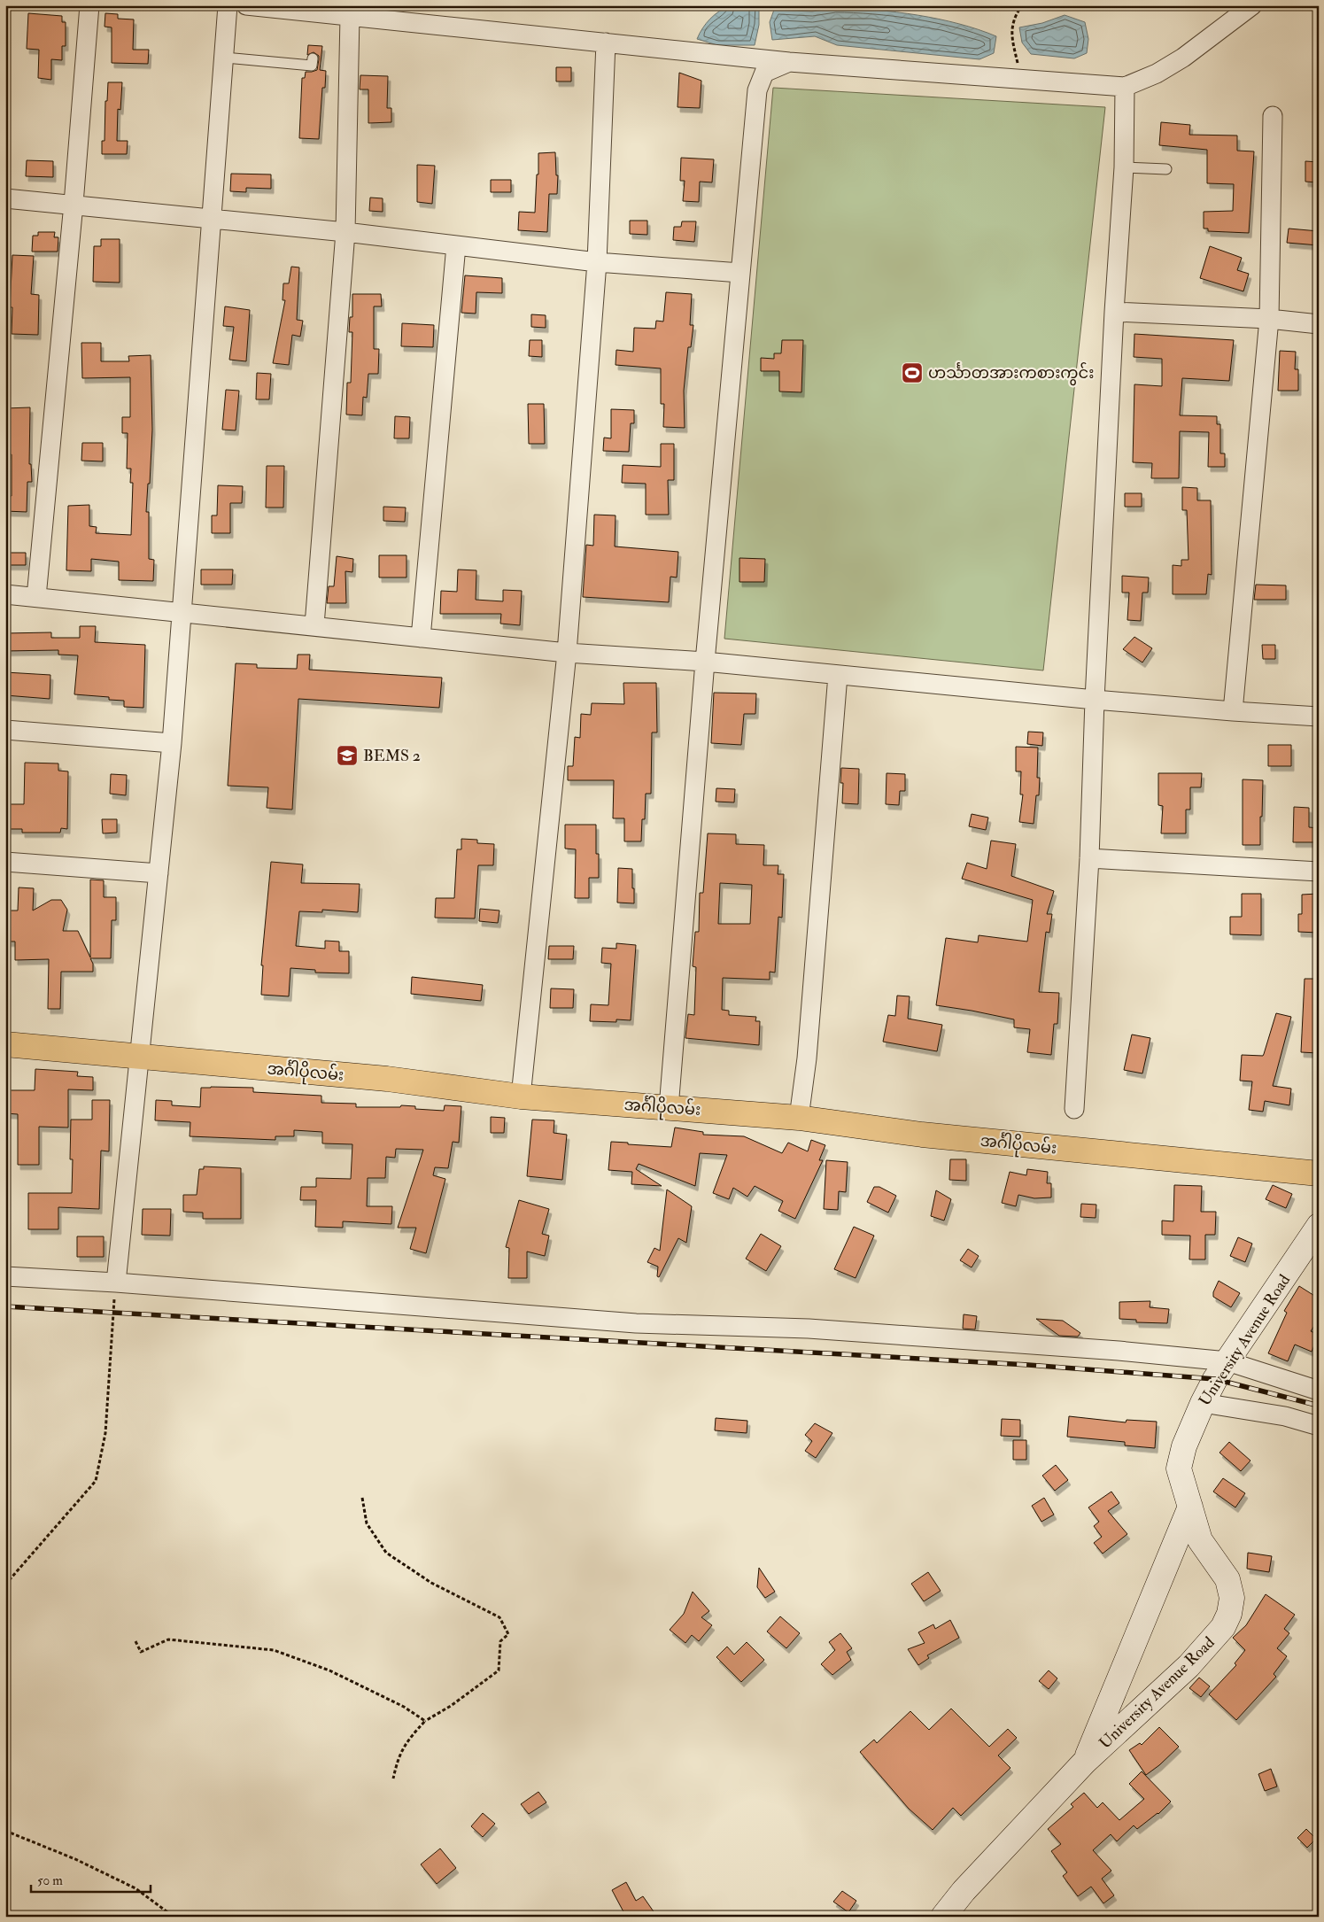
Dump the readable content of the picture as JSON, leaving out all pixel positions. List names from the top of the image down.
{
  "streets": {
    "main road": ["အင်္ဂါပိုလမ်း", "University Avenue Road"]
  },
  "places": {
    "sports": ["ဟင်္သာတအားကစားကွင်း"],
    "school or university": ["BEMS 2"]
  },
  "scale_bar": "50 m"
}
